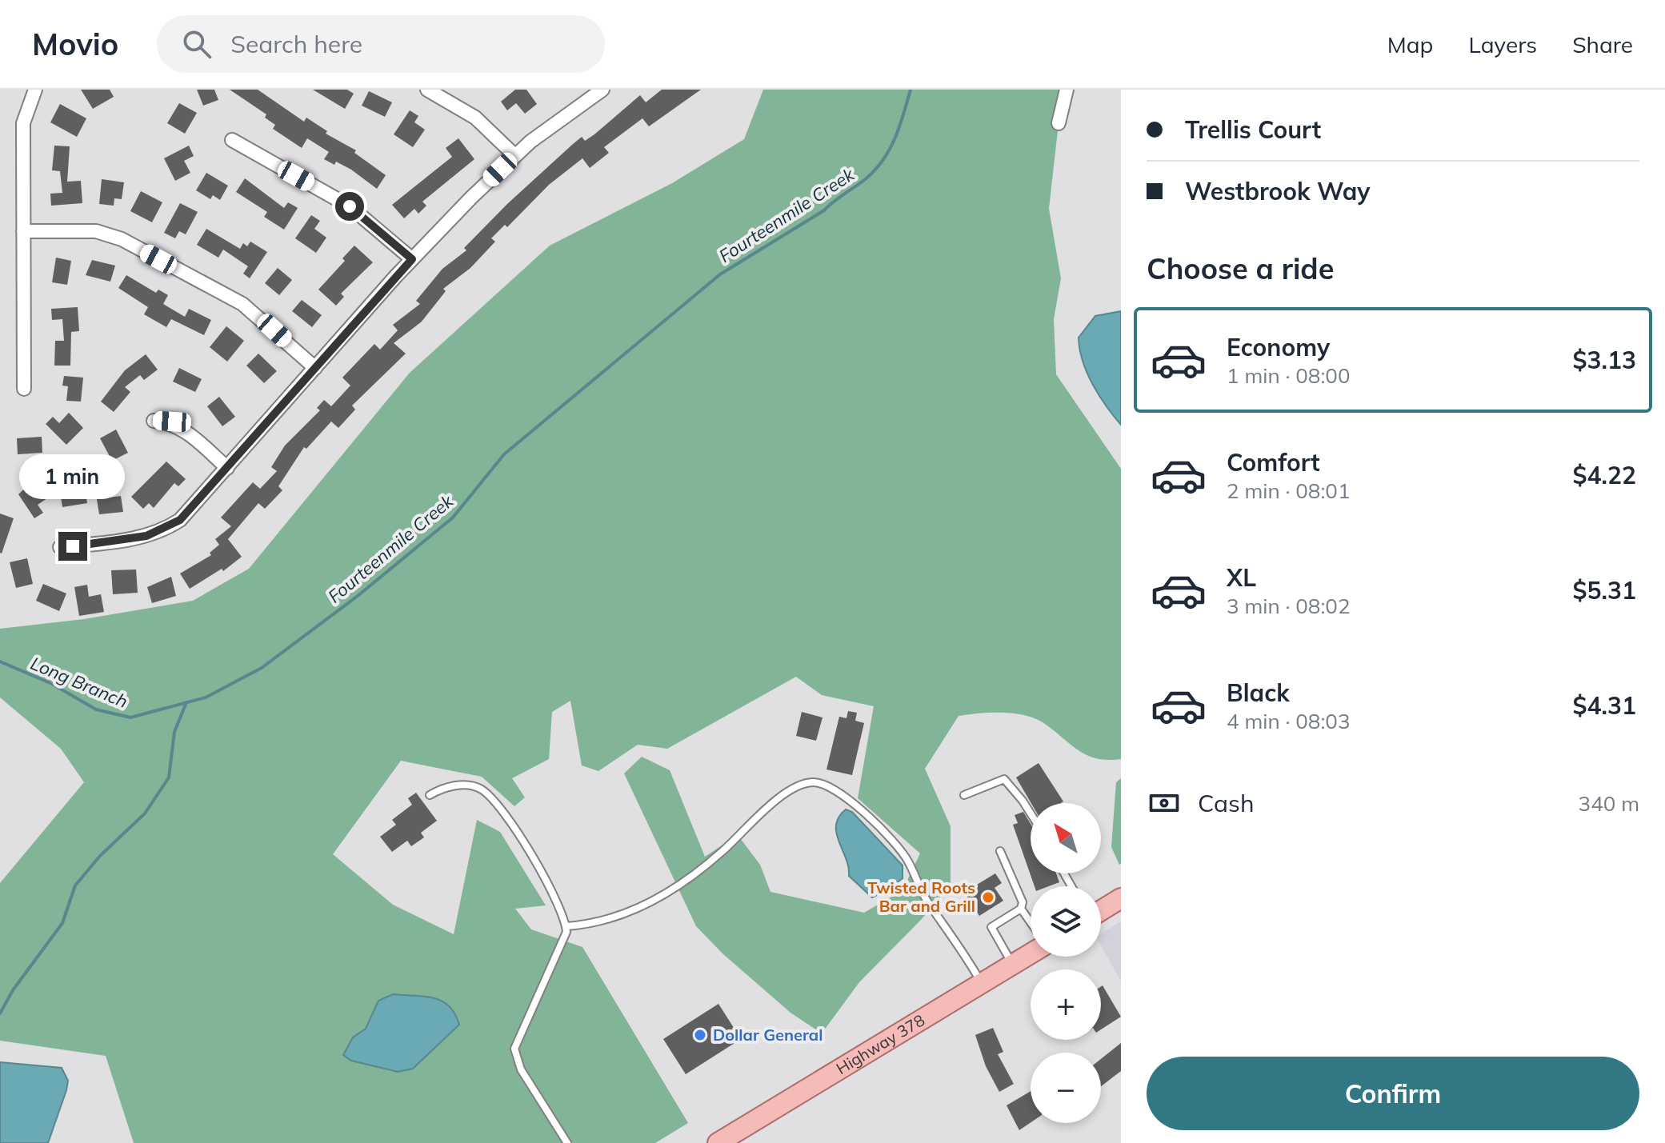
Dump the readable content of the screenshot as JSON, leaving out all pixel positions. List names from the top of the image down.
{
  "streets": {
    "main road": ["Highway 378"]
  },
  "water": ["Fourteenmile Creek", "Long Branch"],
  "places": ["Twisted Roots Bar and Grill", "Dollar General"],
  "north": "top left",
  "page": {
    "header": "Movio",
    "search": "Search here",
    "nav": ["Map", "Layers", "Share"],
    "banner": ["Trellis Court", "Westbrook Way"],
    "heading": "Choose a ride",
    "list": [
      {
        "name": "Economy",
        "note": "1 min · 08:00",
        "value": "$3.13"
      },
      {
        "name": "Comfort",
        "note": "2 min · 08:01",
        "value": "$4.22"
      },
      {
        "name": "XL",
        "note": "3 min · 08:02",
        "value": "$5.31"
      },
      {
        "name": "Black",
        "note": "4 min · 08:03",
        "value": "$4.31"
      }
    ],
    "bubble": "1 min",
    "pay": ["Cash", "340 m"],
    "map_buttons": ["+", "−"],
    "buttons": "Confirm"
  }
}
